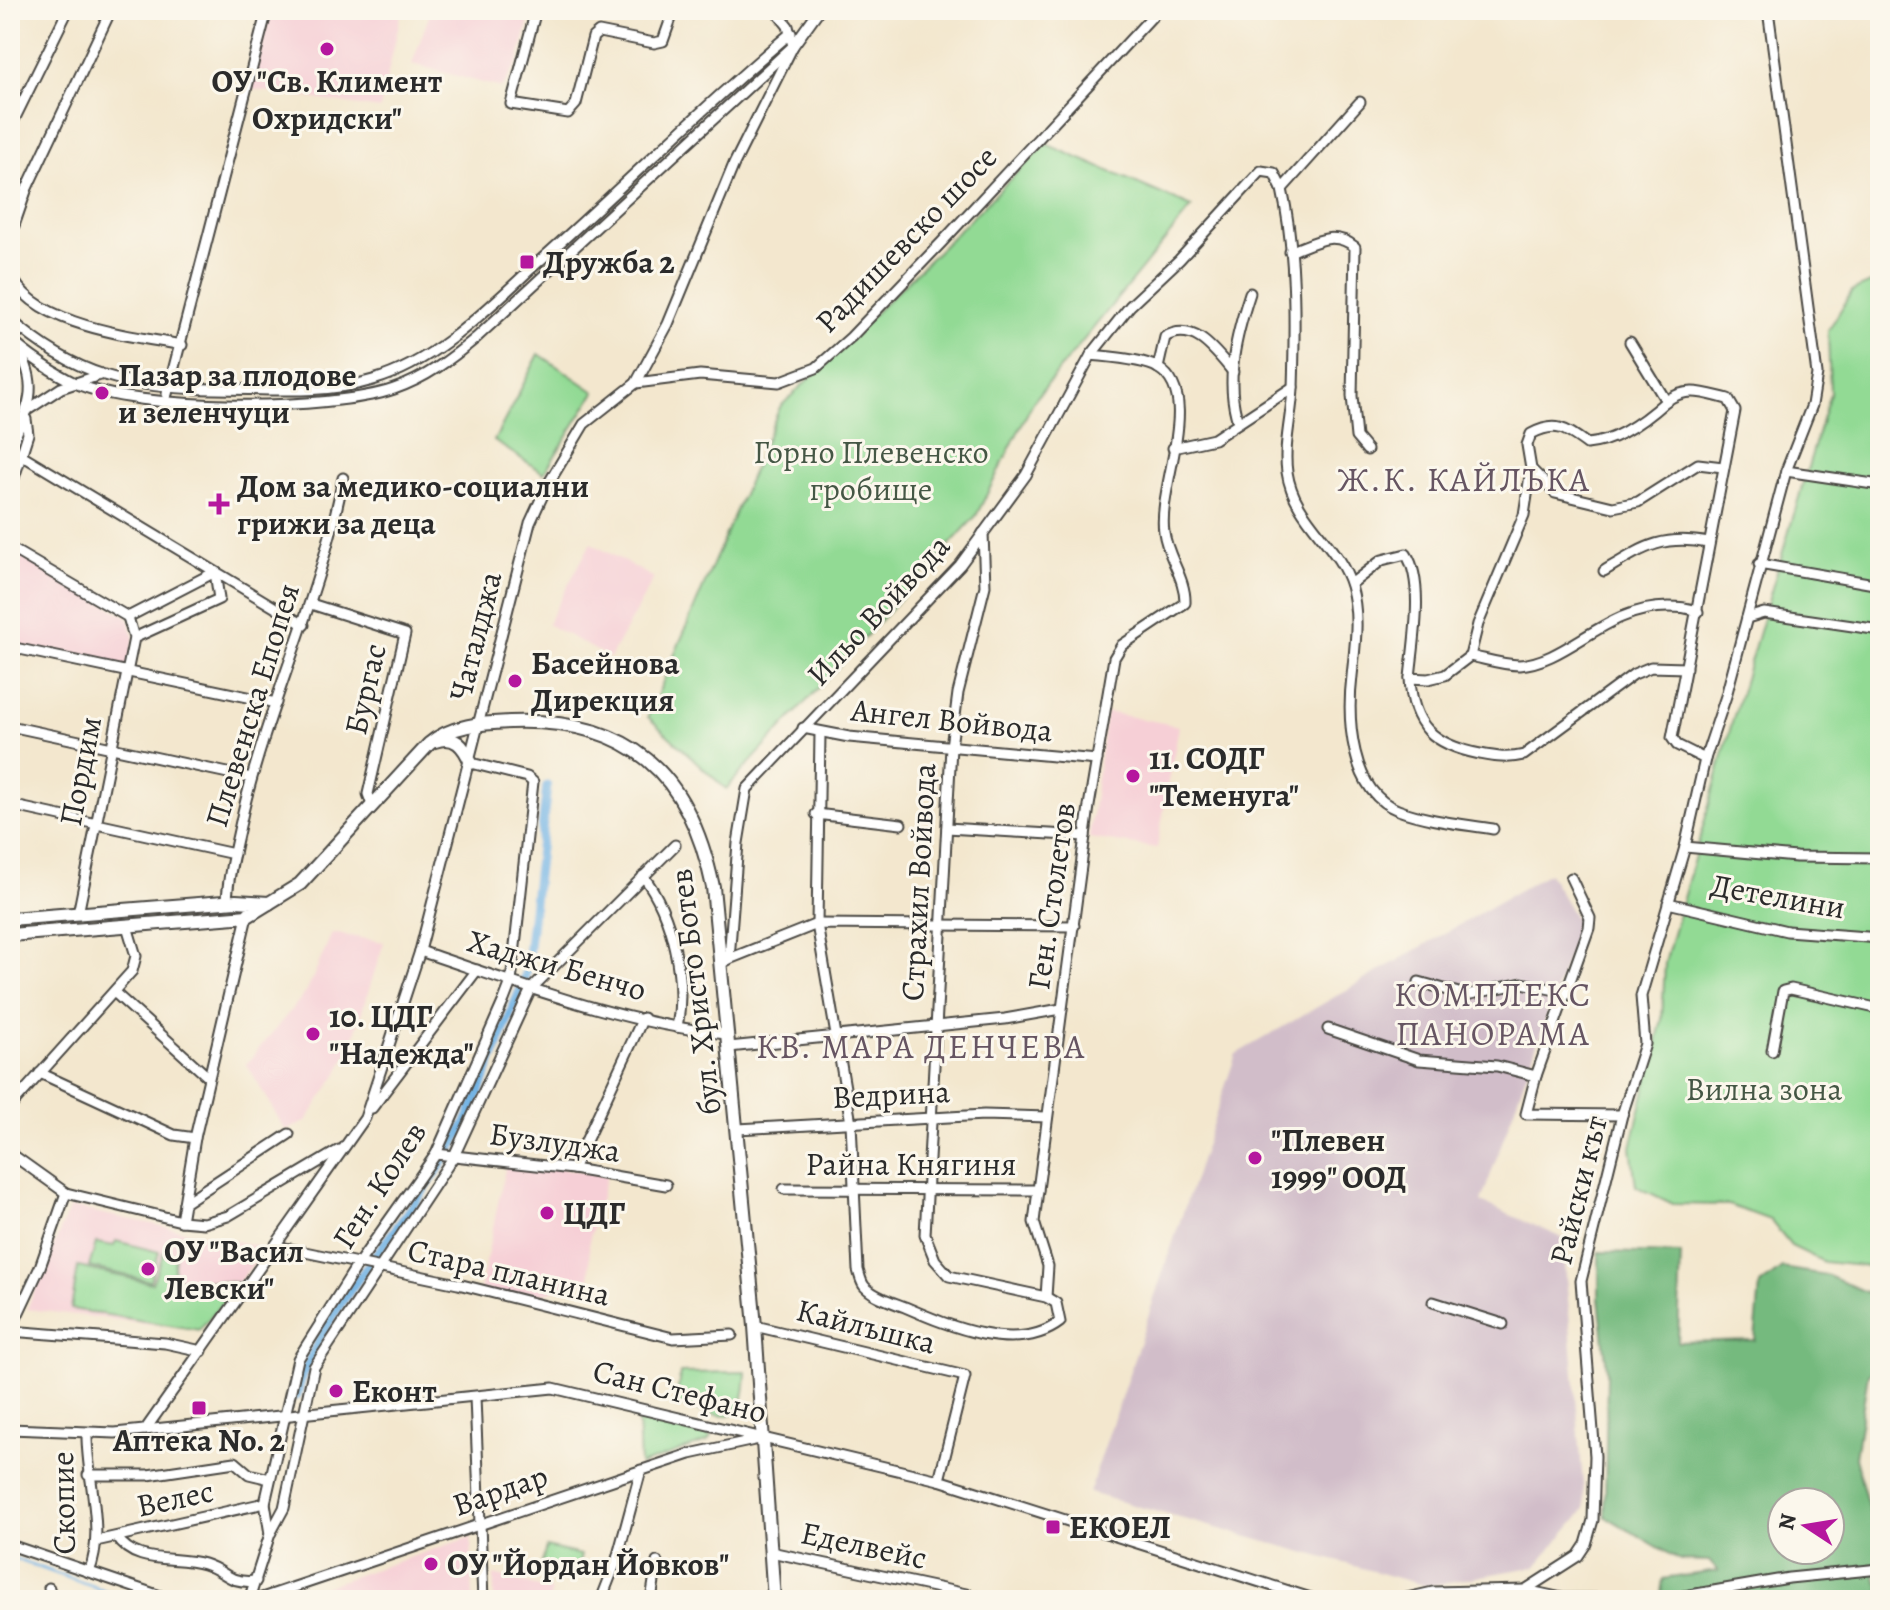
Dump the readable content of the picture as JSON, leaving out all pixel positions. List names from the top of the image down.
{
  "streets": {
    "main road": ["бул. Христо Ботев"],
    "street": [
      "Радишевско шосе",
      "Ильо Войвода",
      "Чаталджа",
      "Бургас",
      "Плевенска Епопея",
      "Ангел Войвода",
      "Пордим",
      "Страхил Войвода",
      "Ген. Столетов",
      "Детелини",
      "Хаджи Бенчо",
      "Ведрина",
      "Бузлуджа",
      "Райна Княгиня",
      "Ген. Колев",
      "Райски кът",
      "Стара планина",
      "Кайлъшка",
      "Сан Стефано",
      "Вардар",
      "Велес",
      "Скопие",
      "Еделвейс"
    ]
  },
  "crossings": [
    ["Радишевско шосе", "Чаталджа"],
    ["Ильо Войвода", "Ангел Войвода"],
    ["Ильо Войвода", "Страхил Войвода"],
    ["Ильо Войвода", "бул. Христо Ботев"],
    ["Чаталджа", "Хаджи Бенчо"],
    ["Чаталджа", "бул. Христо Ботев"],
    ["Чаталджа", "Ген. Колев"],
    ["Чаталджа", "Стара планина"],
    ["Чаталджа", "Сан Стефано"],
    ["Бургас", "Плевенска Епопея"],
    ["Бургас", "бул. Христо Ботев"],
    ["Ангел Войвода", "Страхил Войвода"],
    ["Ангел Войвода", "Ген. Столетов"],
    ["Страхил Войвода", "Ген. Столетов"],
    ["Страхил Войвода", "Хаджи Бенчо"],
    ["Страхил Войвода", "Ведрина"],
    ["Страхил Войвода", "Райна Княгиня"],
    ["Ген. Столетов", "Хаджи Бенчо"],
    ["Ген. Столетов", "Ведрина"],
    ["Ген. Столетов", "Райна Княгиня"],
    ["Детелини", "Райски кът"],
    ["Хаджи Бенчо", "бул. Христо Ботев"],
    ["Хаджи Бенчо", "Ген. Колев"],
    ["бул. Христо Ботев", "Ведрина"],
    ["бул. Христо Ботев", "Кайлъшка"],
    ["бул. Христо Ботев", "Сан Стефано"],
    ["бул. Христо Ботев", "Вардар"],
    ["бул. Христо Ботев", "Еделвейс"],
    ["Бузлуджа", "Ген. Колев"],
    ["Ген. Колев", "Стара планина"],
    ["Ген. Колев", "Сан Стефано"],
    ["Ген. Колев", "Велес"],
    ["Кайлъшка", "Сан Стефано"],
    ["Сан Стефано", "Вардар"],
    ["Сан Стефано", "Скопие"],
    ["Велес", "Скопие"]
  ],
  "districts": ["Ж.К. КАЙЛЪКА", "КОМПЛЕКС ПАНОРАМА", "КВ. МАРА ДЕНЧЕВА"],
  "parks": ["Горно Плевенско гробище", "Вилна зона"],
  "places": {
    "other": [
      "ОУ \"Св. Климент Охридски\"",
      "Пазар за плодове и зеленчуци",
      "Басейнова Дирекция",
      "11. СОДГ \"Теменуга\"",
      "10. ЦДГ \"Надежда\"",
      "\"Плевен 1999\" ООД",
      "ЦДГ",
      "ОУ \"Васил Левски\"",
      "Еконт",
      "ОУ \"Йордан Йовков\""
    ],
    "transit": ["Дружба 2", "Аптека No. 2", "ЕКОЕЛ"],
    "health": ["Дом за медико-социални грижи за деца"]
  },
  "north": "left"
}
